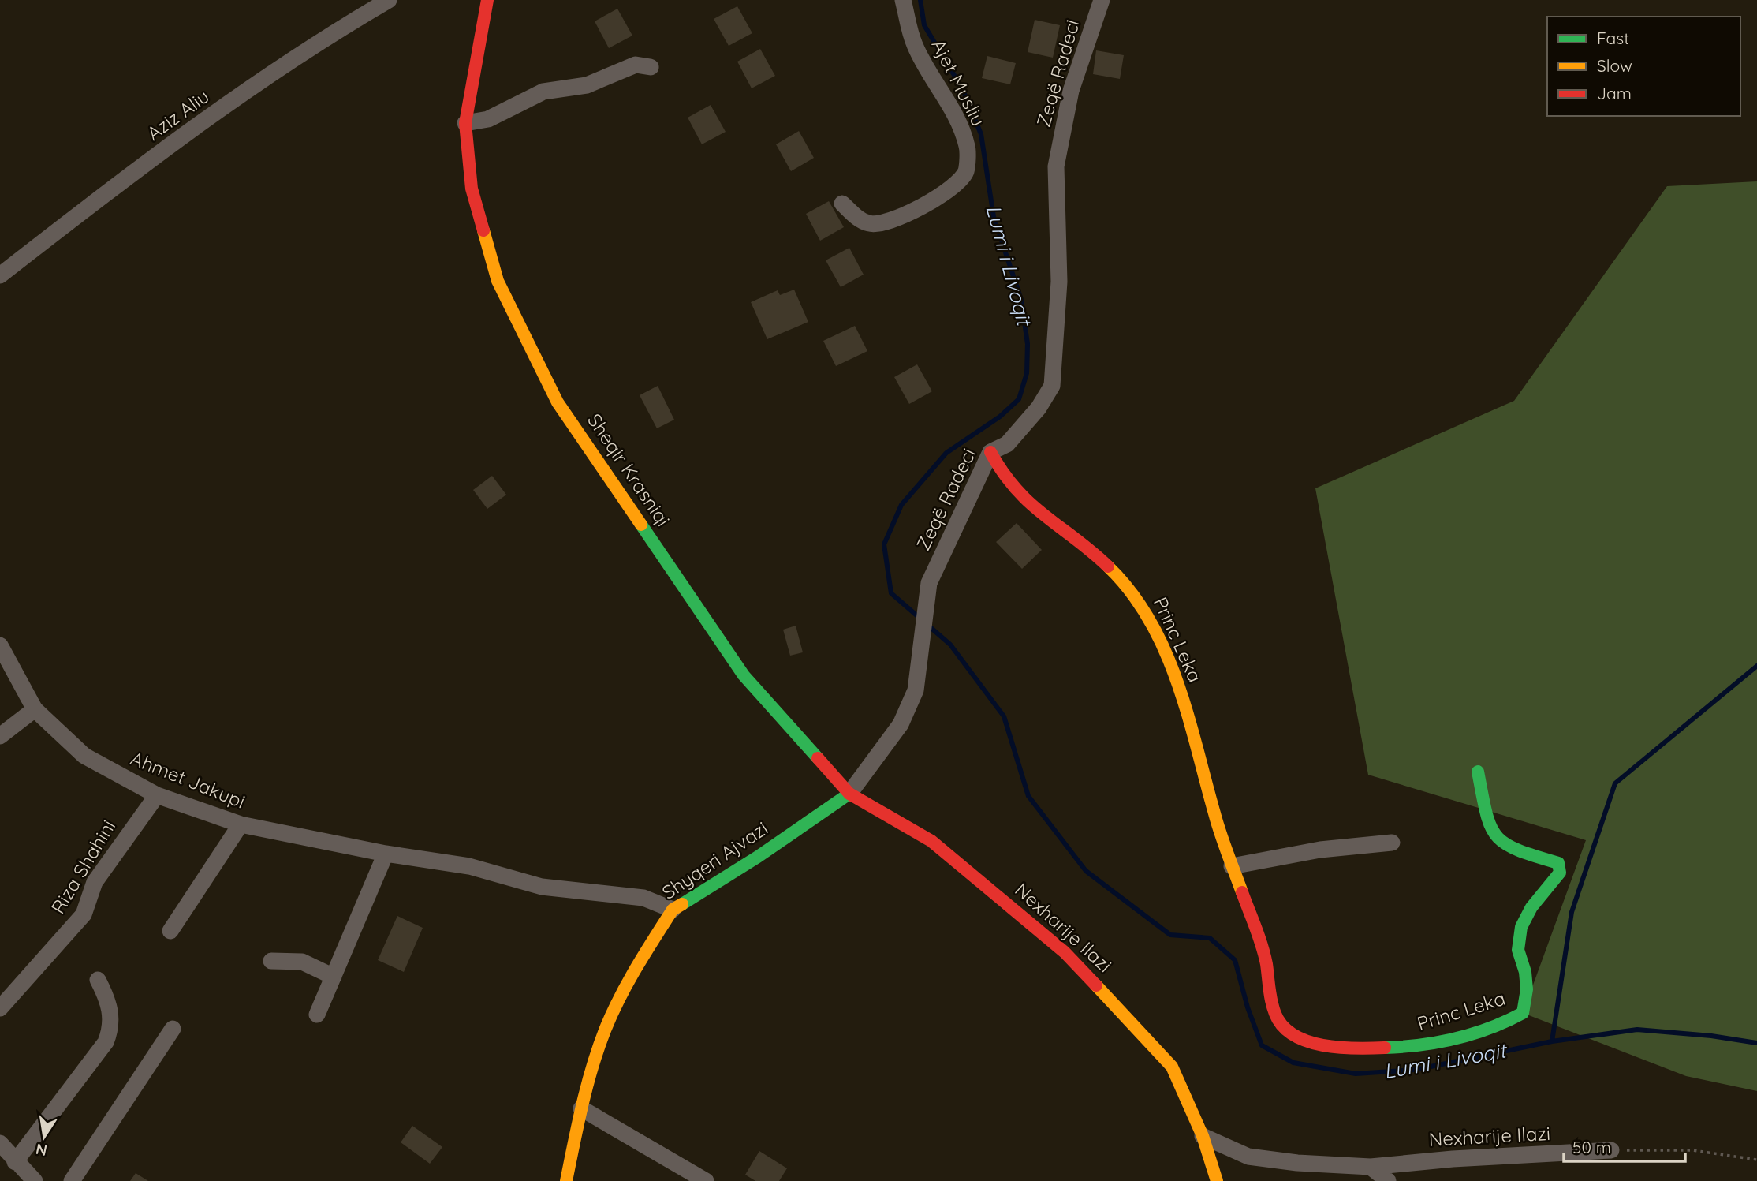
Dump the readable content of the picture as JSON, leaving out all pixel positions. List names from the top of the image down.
{
  "streets": {
    "street": [
      "Zeqë Radeci",
      "Ajet Musliu",
      "Aziz Aliu",
      "Sheqir Krasniqi",
      "Princ Leka",
      "Ahmet Jakupi",
      "Shyqeri Ajvazi",
      "Riza Shahini",
      "Nexharije Ilazi"
    ]
  },
  "crossings": [
    ["Zeqë Radeci", "Sheqir Krasniqi"],
    ["Zeqë Radeci", "Princ Leka"],
    ["Zeqë Radeci", "Shyqeri Ajvazi"],
    ["Zeqë Radeci", "Nexharije Ilazi"],
    ["Sheqir Krasniqi", "Shyqeri Ajvazi"],
    ["Sheqir Krasniqi", "Nexharije Ilazi"],
    ["Ahmet Jakupi", "Shyqeri Ajvazi"],
    ["Ahmet Jakupi", "Riza Shahini"],
    ["Shyqeri Ajvazi", "Nexharije Ilazi"]
  ],
  "water": ["Lumi i Livoqit"],
  "legend": ["Fast", "Slow", "Jam"],
  "scale_bar": "50 m",
  "north": "bottom"
}
